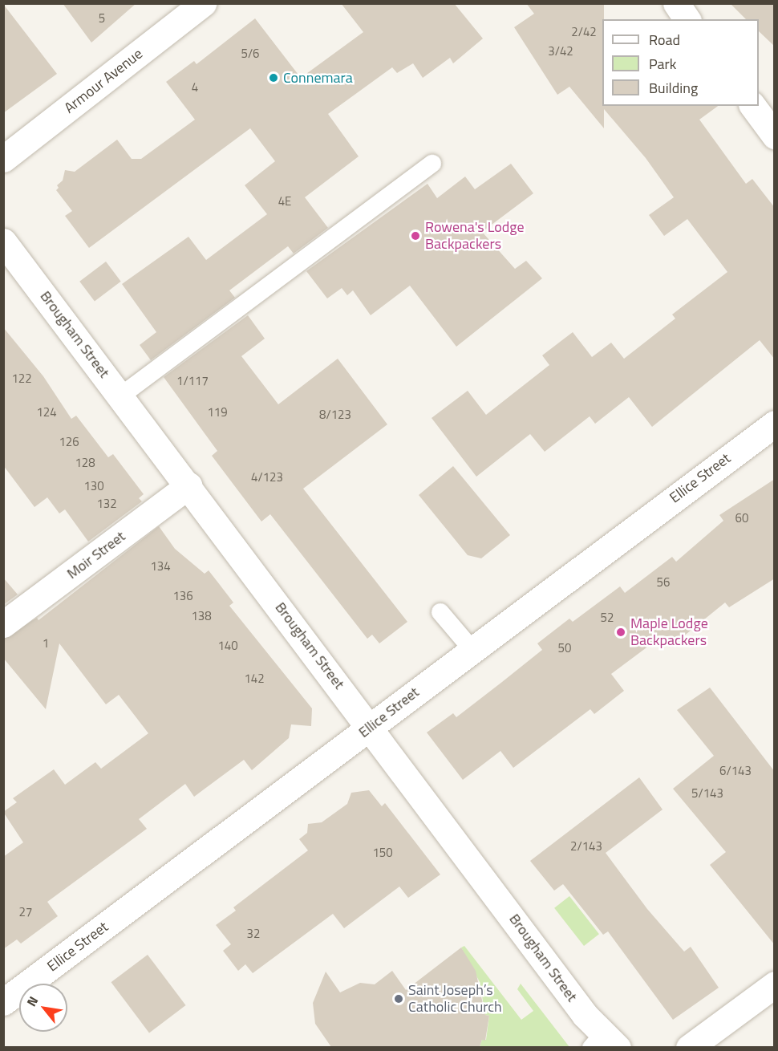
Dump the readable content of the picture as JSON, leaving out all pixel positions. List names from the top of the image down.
{
  "streets": {
    "street": [
      "Armour Avenue",
      "Brougham Street",
      "Ellice Street",
      "Moir Street"
    ]
  },
  "crossings": [
    ["Brougham Street", "Ellice Street"],
    ["Brougham Street", "Moir Street"]
  ],
  "places": [
    "Connemara",
    "Rowena's Lodge Backpackers",
    "Maple Lodge Backpackers",
    "Saint Joseph’s Catholic Church"
  ],
  "house_numbers": [
    "5",
    "2/42",
    "3/42",
    "5/6",
    "4",
    "4E",
    "122",
    "1/117",
    "124",
    "119",
    "8/123",
    "126",
    "128",
    "4/123",
    "130",
    "132",
    "60",
    "134",
    "56",
    "136",
    "138",
    "52",
    "1",
    "140",
    "50",
    "142",
    "6/143",
    "5/143",
    "2/143",
    "150",
    "27",
    "32"
  ],
  "legend": ["Road", "Park", "Building"],
  "north": "top left"
}
